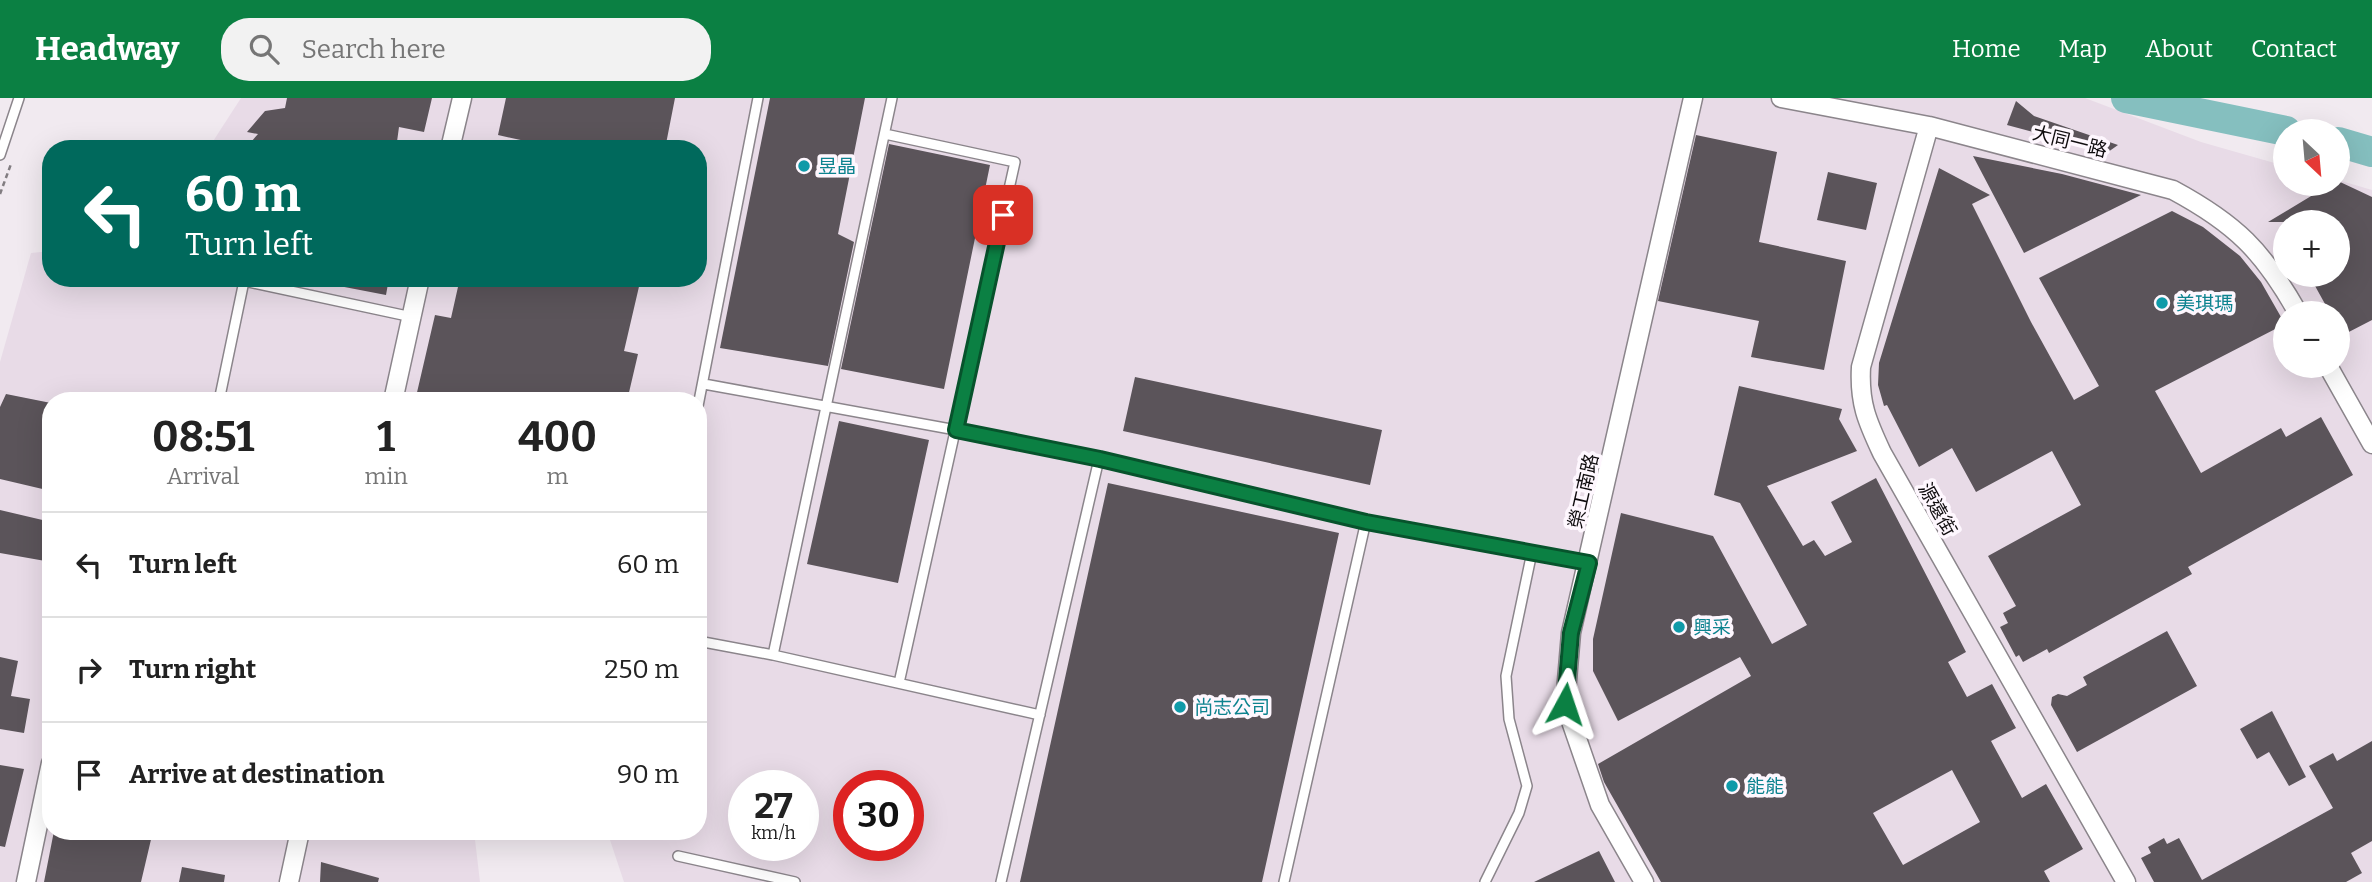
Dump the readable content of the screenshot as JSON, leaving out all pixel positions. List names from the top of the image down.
{
  "streets": {
    "street": ["大同一路", "榮工南路", "源遠街"]
  },
  "crossings": [
    ["大同一路", "源遠街"]
  ],
  "places": [
    "昱晶",
    "美琪瑪",
    "興采",
    "尚志公司",
    "能能"
  ],
  "north": "bottom right",
  "page": {
    "header": "Headway",
    "search": "Search here",
    "nav": [
      "Home",
      "Map",
      "About",
      "Contact"
    ],
    "map_buttons": ["+", "−"],
    "turn": ["60 m", "Turn left"],
    "eta": [
      "08:51",
      "Arrival",
      "1",
      "min",
      "400",
      "m"
    ],
    "list": [
      {
        "name": "Turn left",
        "value": "60 m"
      },
      {
        "name": "Turn right",
        "value": "250 m"
      },
      {
        "name": "Arrive at destination",
        "value": "90 m"
      }
    ],
    "speed": "27 km/h",
    "limit": "30"
  }
}
